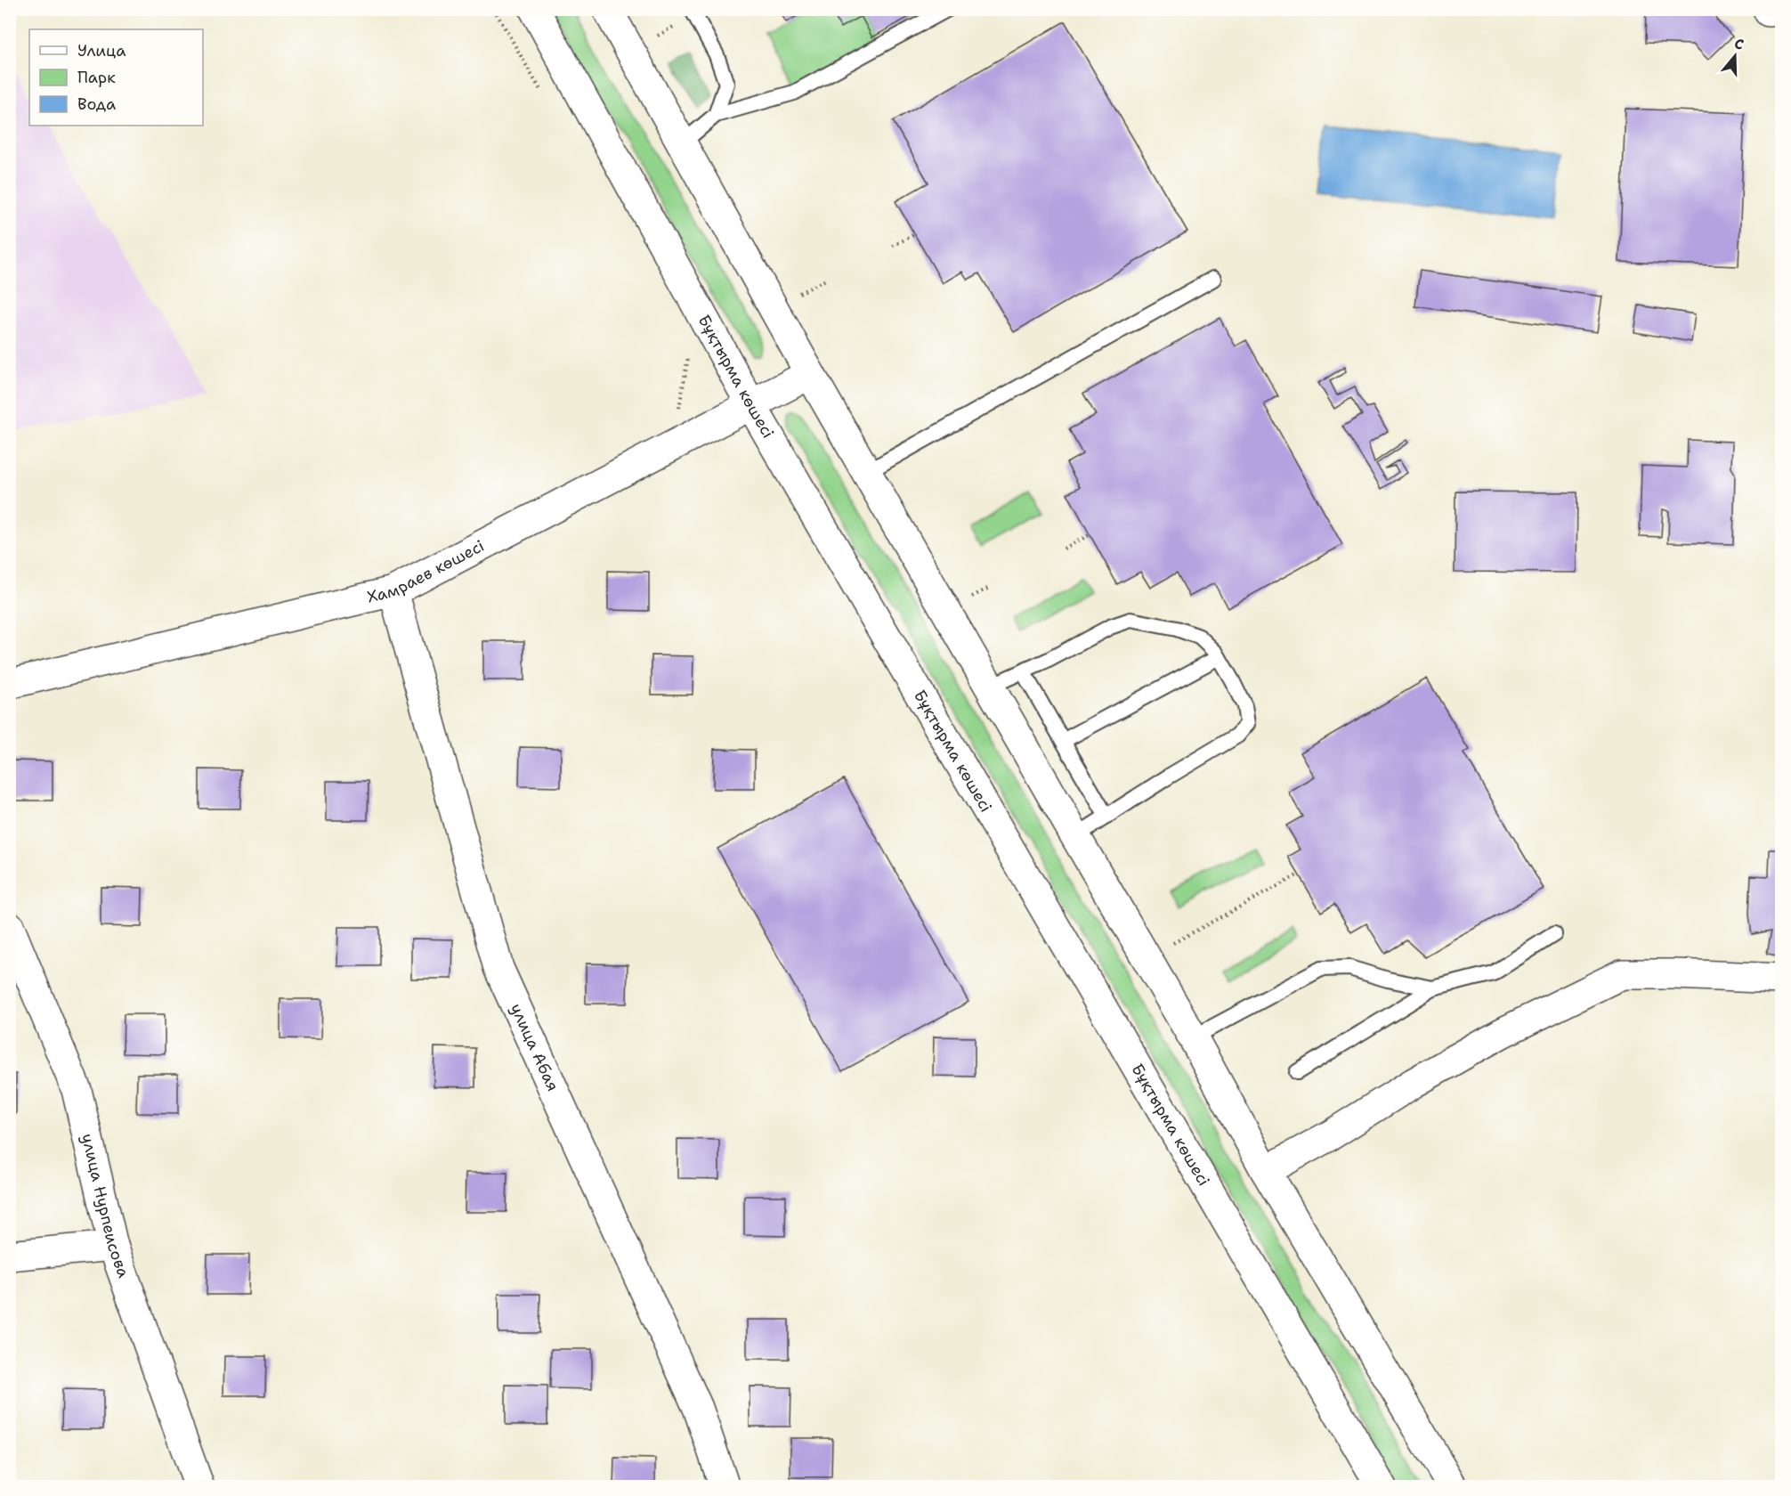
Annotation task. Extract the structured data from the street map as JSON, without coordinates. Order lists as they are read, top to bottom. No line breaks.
{"streets":{"main road":["Бұқтырма көшесі","Хамраев көшесі","улица Абая","улица Нурпеисова"]},"crossings":[["Бұқтырма көшесі","Хамраев көшесі"],["Хамраев көшесі","улица Абая"]],"legend":["Улица","Парк","Вода"],"north":"top"}
